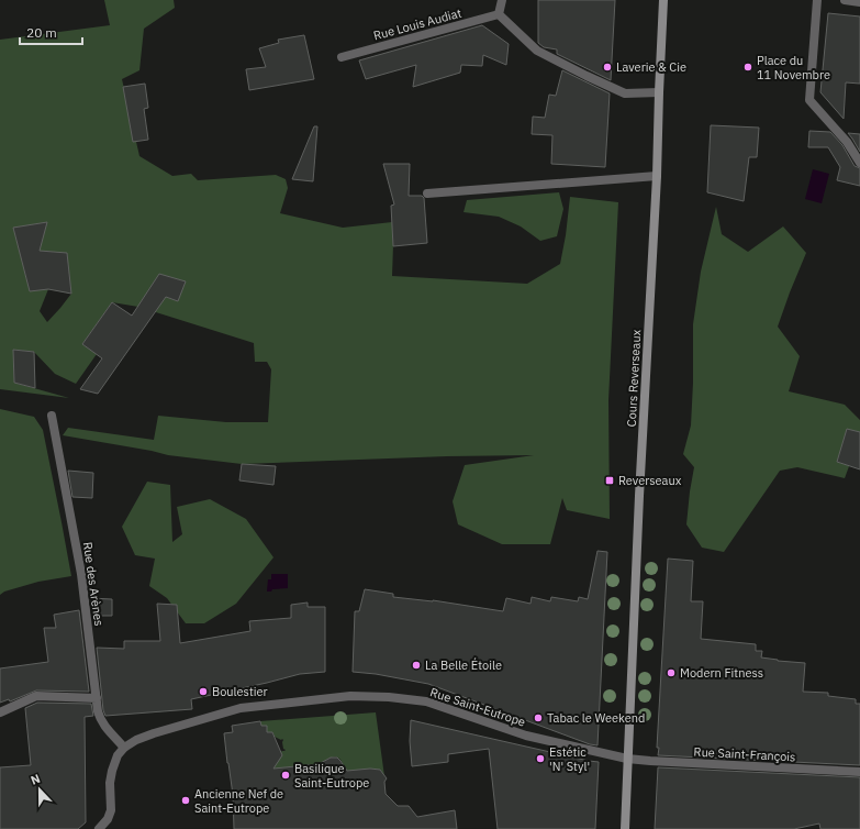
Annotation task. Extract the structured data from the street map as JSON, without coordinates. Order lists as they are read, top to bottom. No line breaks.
{"streets":{"main road":["Cours Reverseaux"],"street":["Rue Louis Audiat","Rue des Arènes","Rue Saint-Eutrope","Rue Saint-François"]},"crossings":[["Cours Reverseaux","Rue Saint-Eutrope"],["Cours Reverseaux","Rue Saint-François"],["Rue des Arènes","Rue Saint-Eutrope"],["Rue Saint-Eutrope","Rue Saint-François"]],"places":{"other":["Laverie & Cie","Place du 11 Novembre","La Belle Étoile","Modern Fitness","Boulestier","Tabac le Weekend","Estétic 'N' Styl'","Basilique Saint-Eutrope","Ancienne Nef de Saint-Eutrope"],"transit":["Reverseaux"]},"scale_bar":"20 m","north":"top"}
